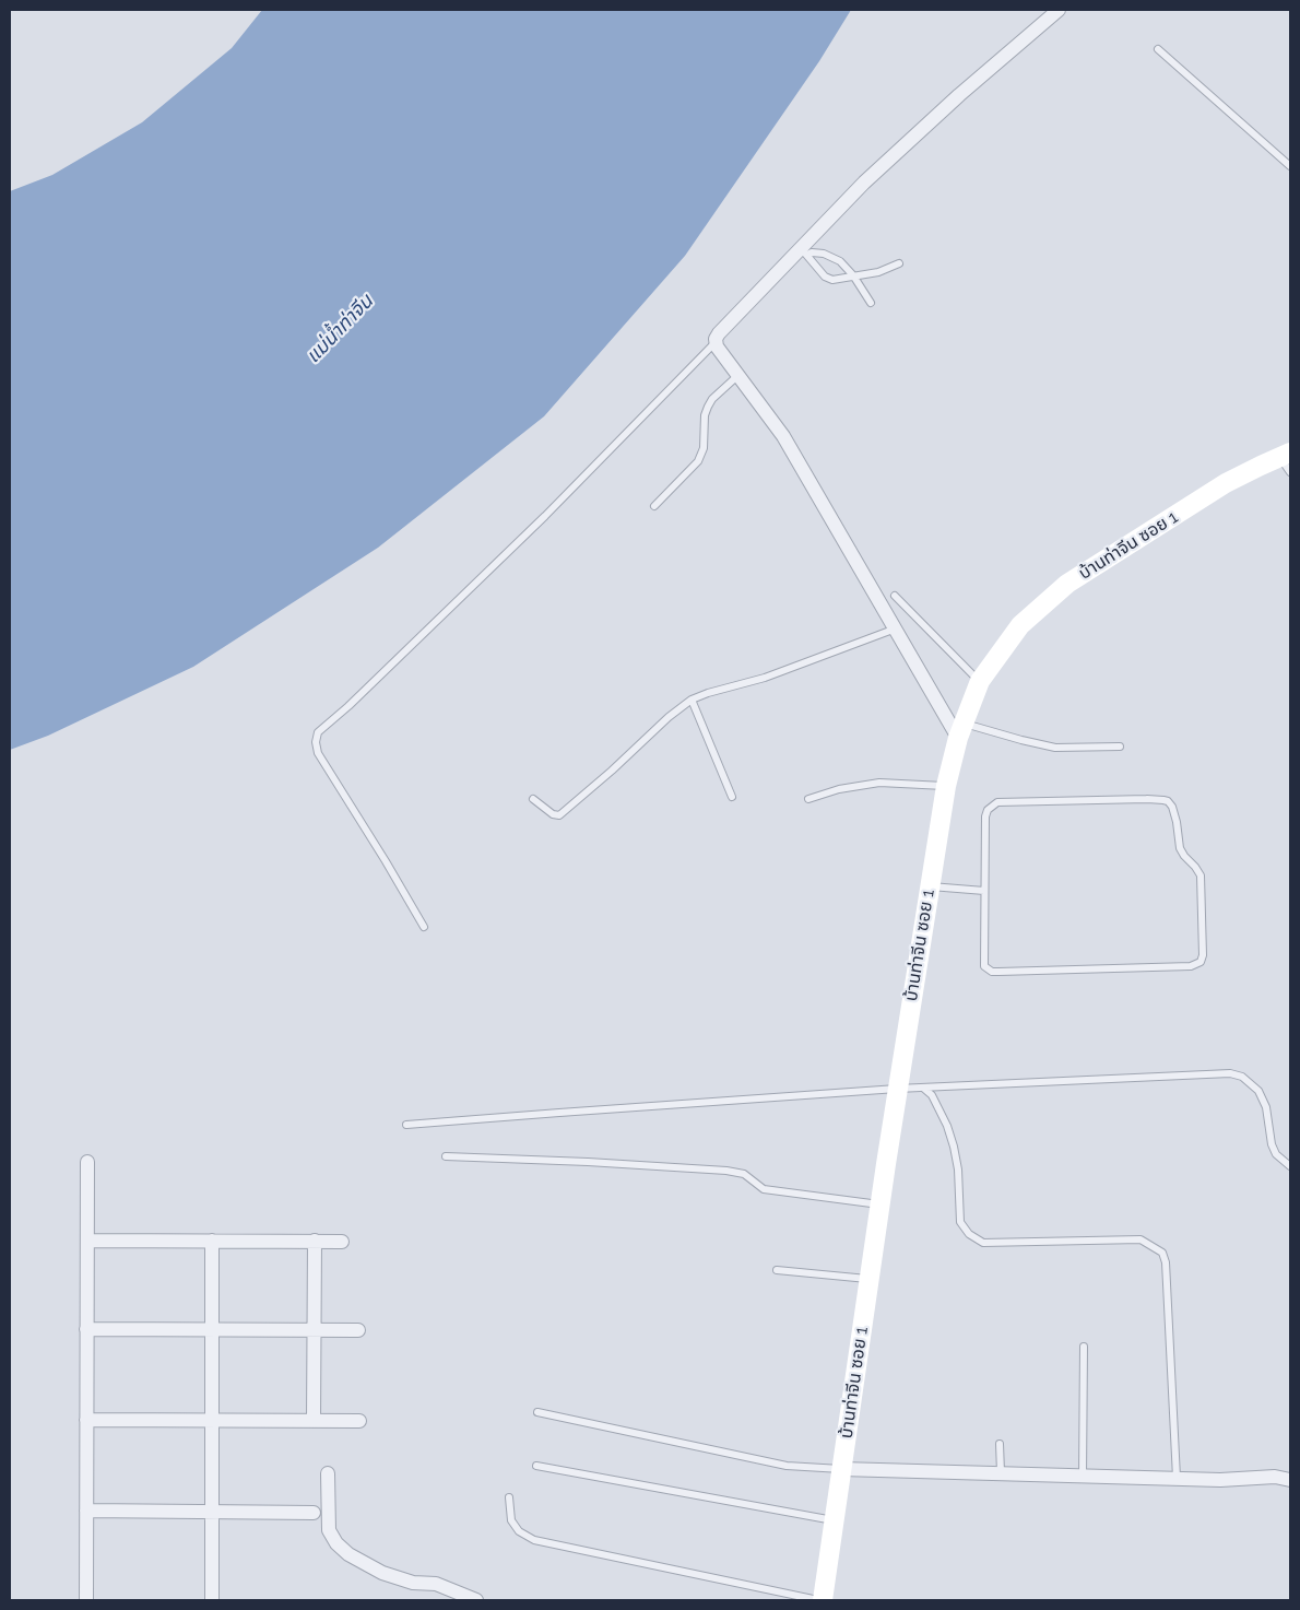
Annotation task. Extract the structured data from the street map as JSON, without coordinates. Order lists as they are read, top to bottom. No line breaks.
{"streets":{"street":["บ้านท่าจีน ซอย 1"]},"water":["แม่น้ำท่าจีน"]}
